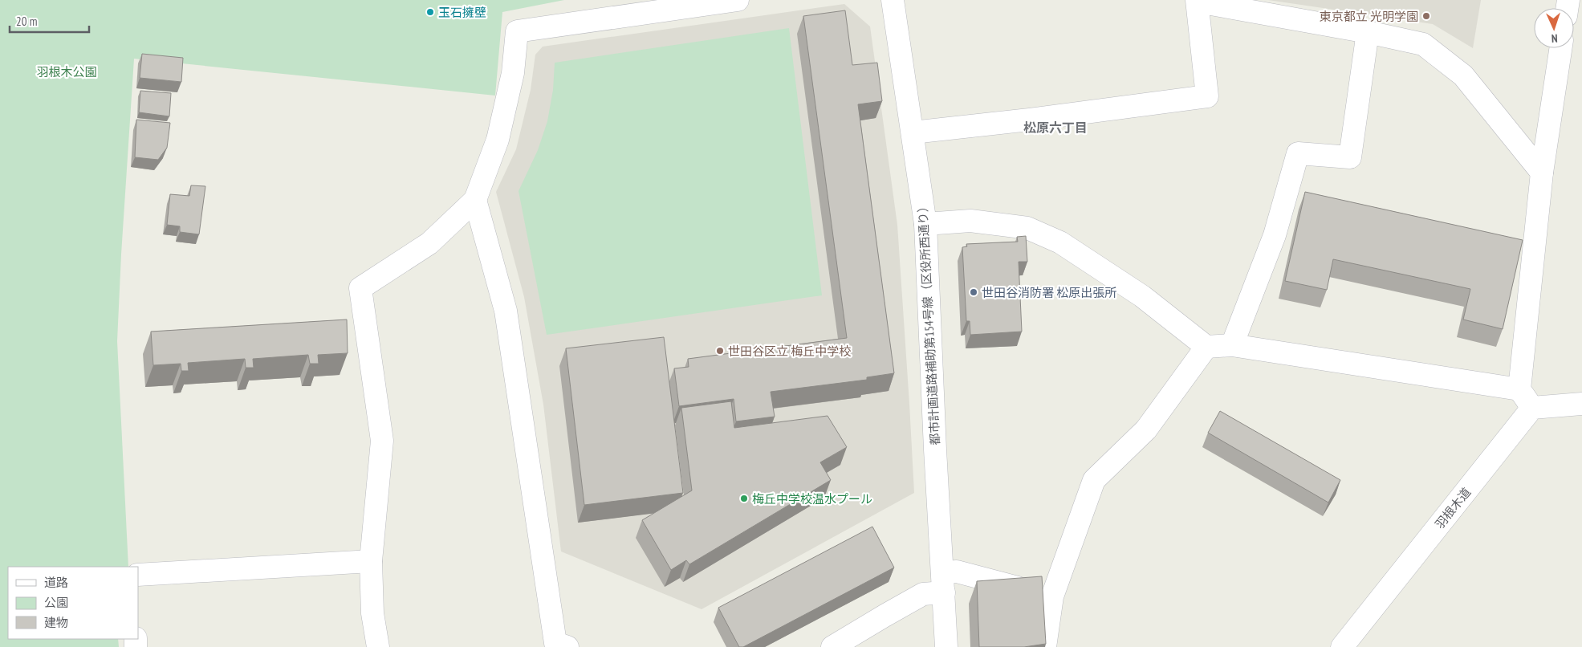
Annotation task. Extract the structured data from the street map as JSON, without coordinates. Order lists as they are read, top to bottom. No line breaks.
{"streets":{"street":["都市計画道路補助第154号線（区役所西通り）","羽根木道"]},"districts":["松原六丁目"],"parks":["羽根木公園"],"places":["玉石擁壁","東京都立 光明学園","世田谷消防署 松原出張所","世田谷区立 梅丘中学校","梅丘中学校温水プール"],"legend":["道路","公園","建物"],"scale_bar":"20 m","north":"bottom"}
